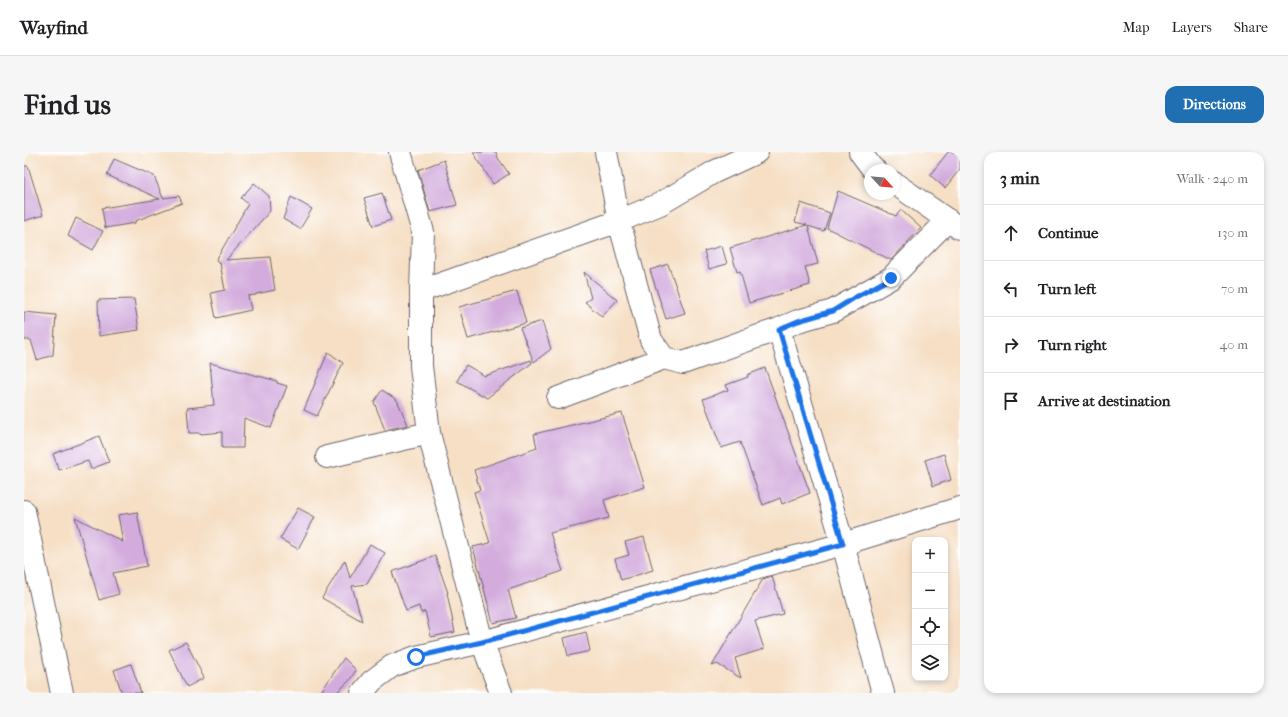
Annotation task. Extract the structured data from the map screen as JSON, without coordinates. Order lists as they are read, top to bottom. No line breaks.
{"north":"bottom right","page":{"header":"Wayfind","nav":["Map","Layers","Share"],"buttons":"Directions","title":"Find us","heading":["3 min","Walk · 240 m"],"list":[["Continue","130 m"],["Turn left","70 m"],["Turn right","40 m"],"Arrive at destination"],"map_buttons":["+","−"]}}
